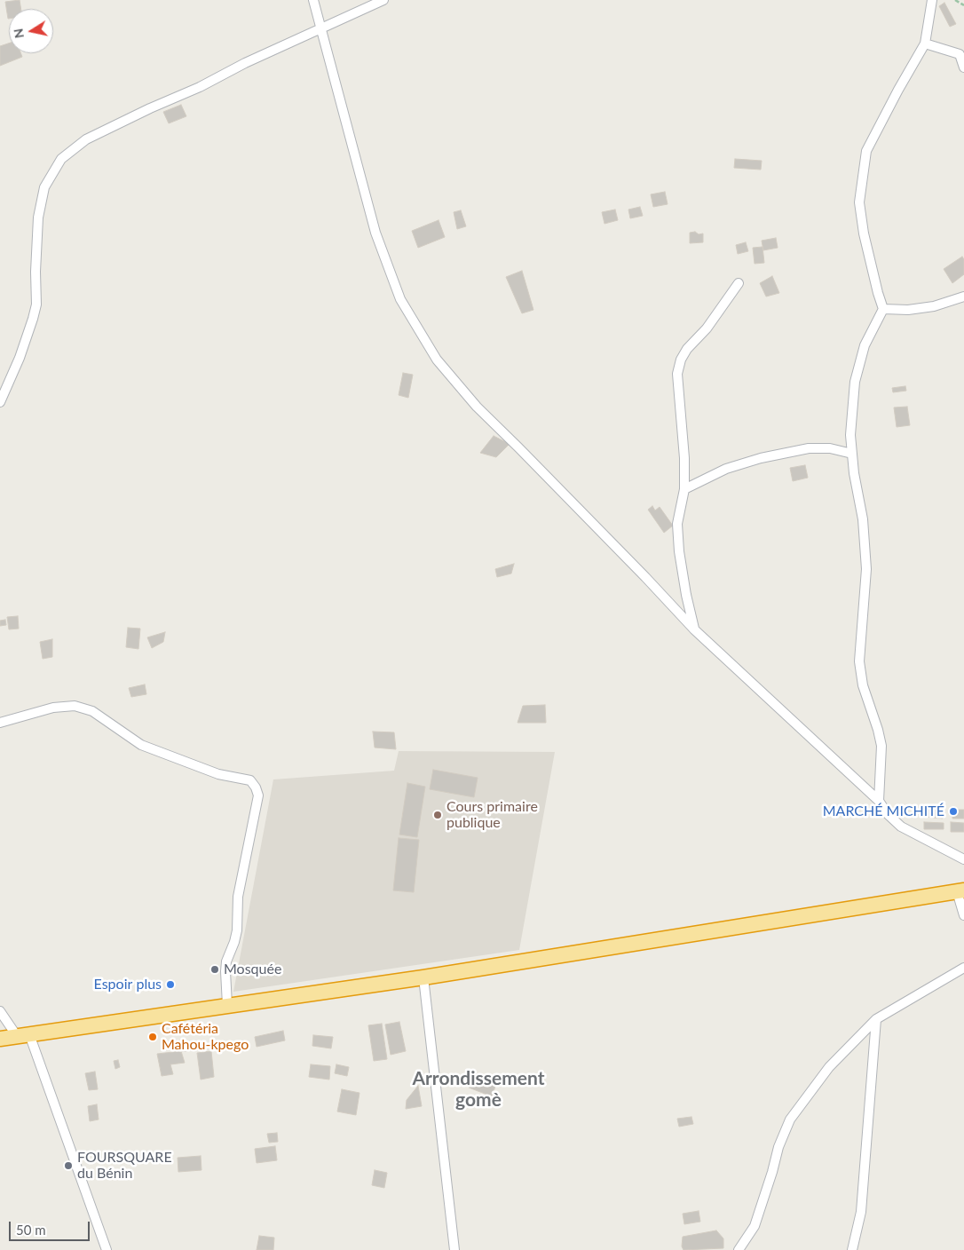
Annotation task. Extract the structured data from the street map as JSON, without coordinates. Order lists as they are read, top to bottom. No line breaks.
{"districts":["Arrondissement gomè"],"places":["MARCHÉ MICHITÉ","Cours primaire publique","Mosquée","Espoir plus","Cafétéria Mahou-kpego","FOURSQUARE du Bénin"],"scale_bar":"50 m","north":"left"}
